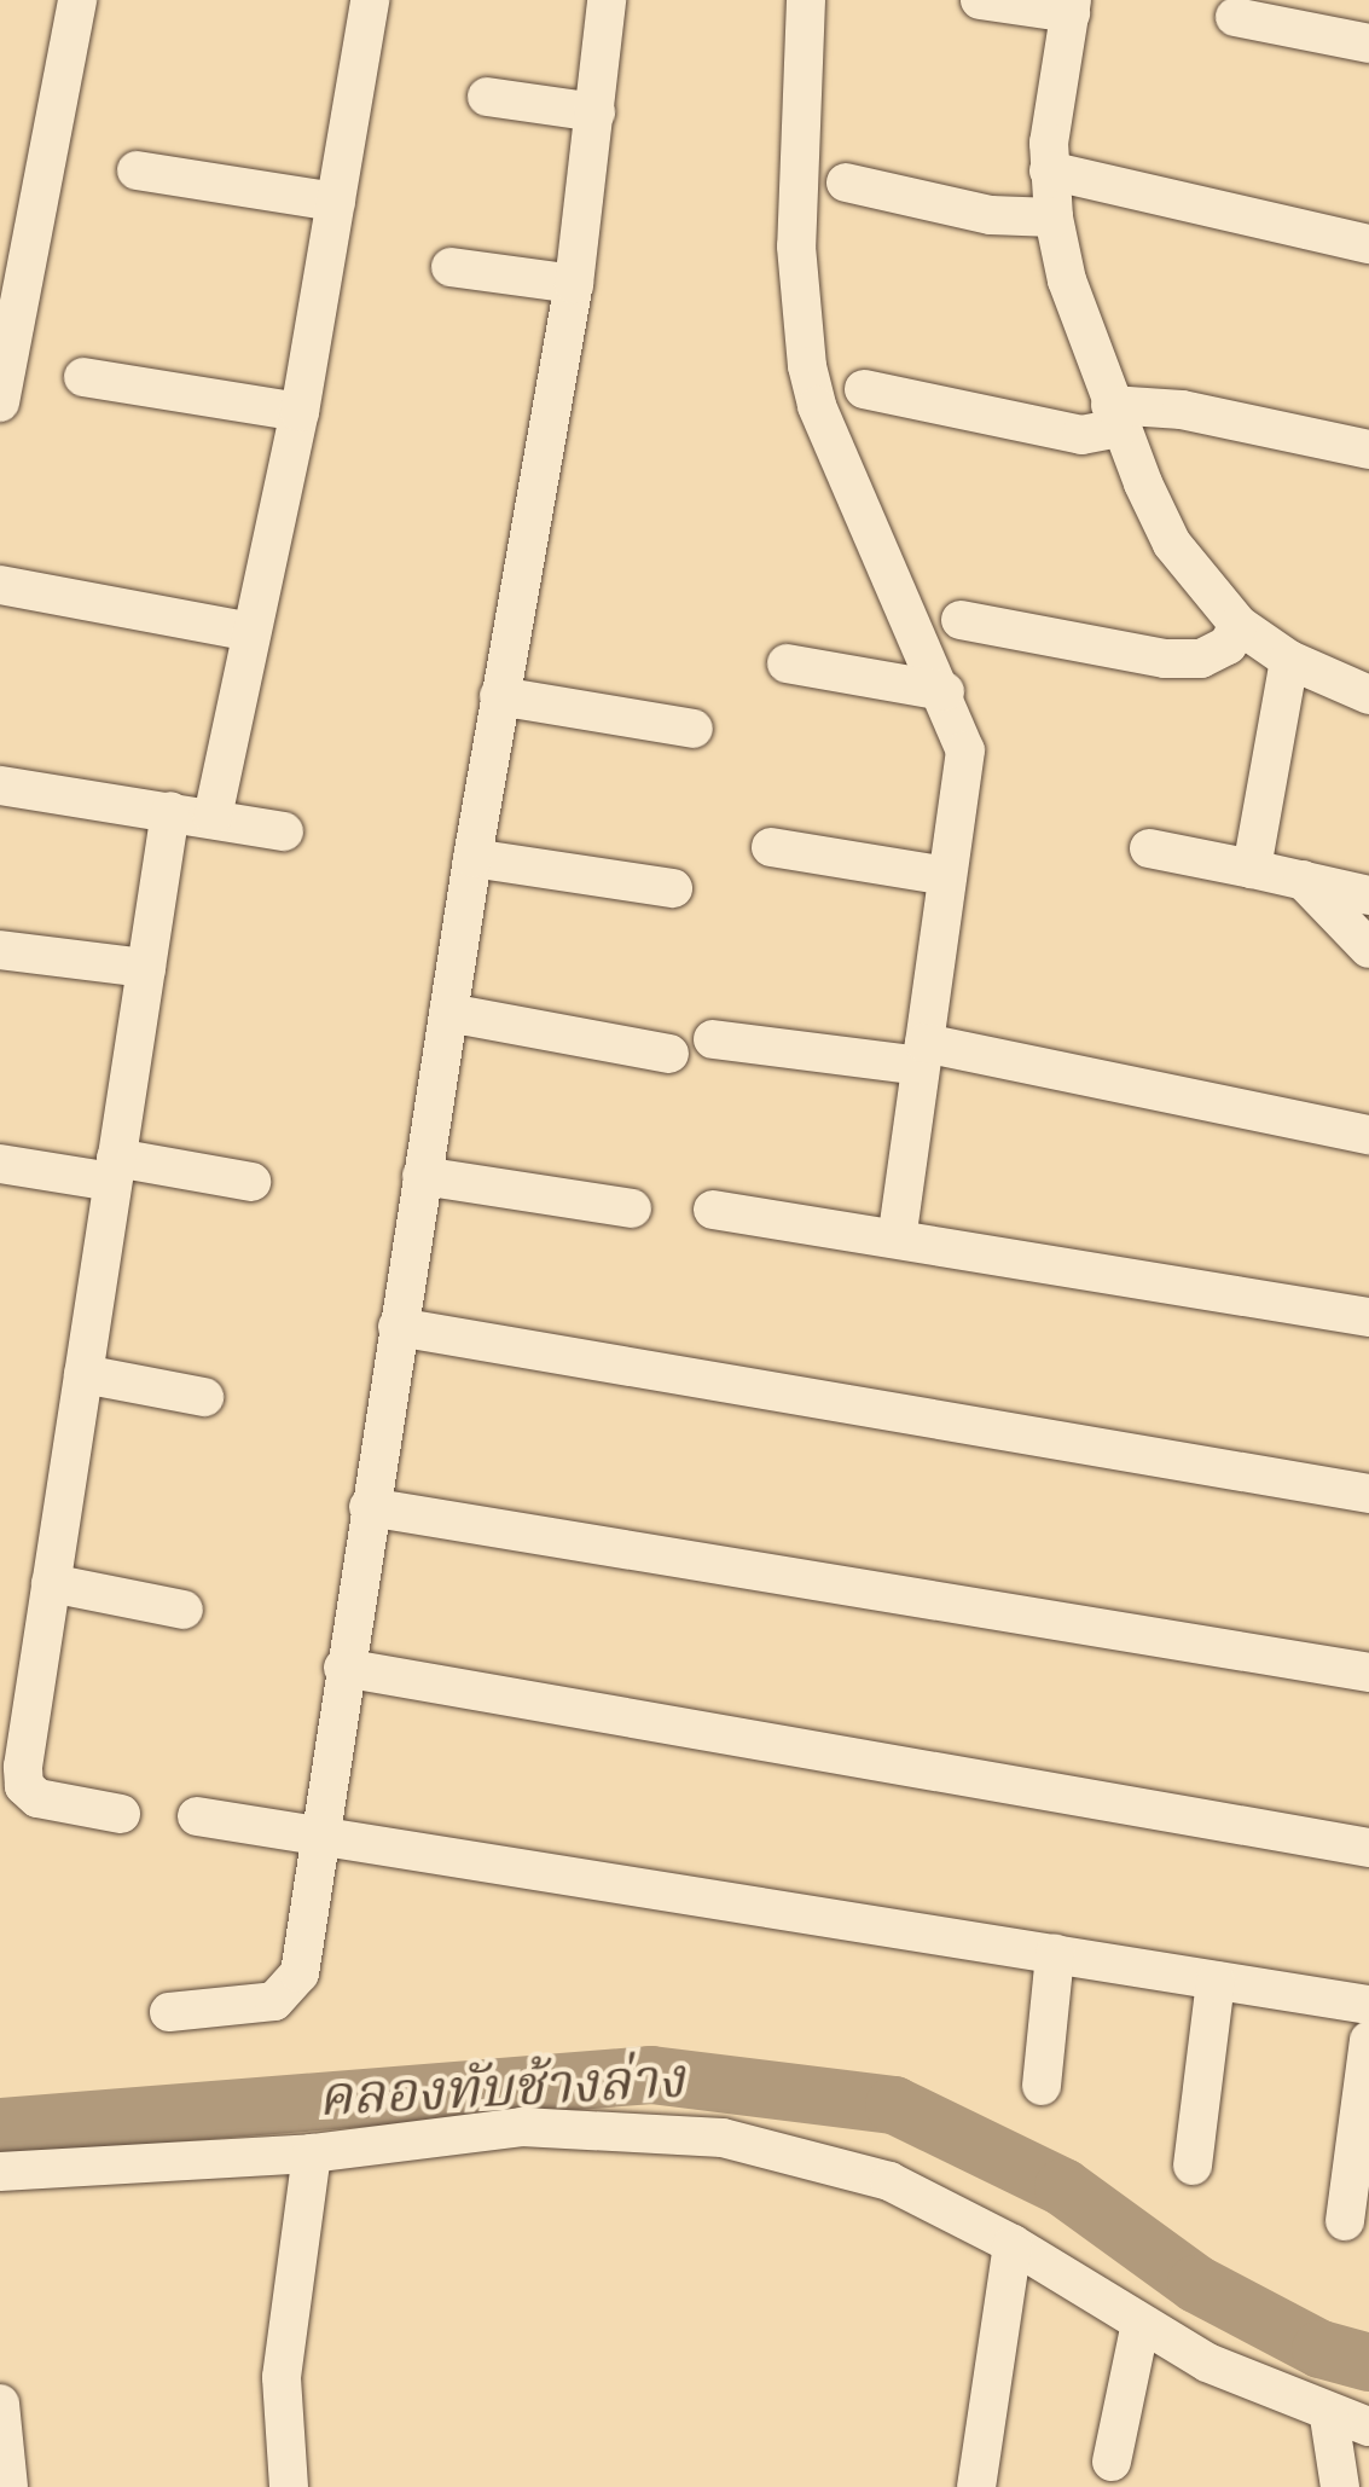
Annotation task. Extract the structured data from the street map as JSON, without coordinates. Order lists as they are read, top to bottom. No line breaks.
{"water":["คลองทับช้างล่าง"]}
